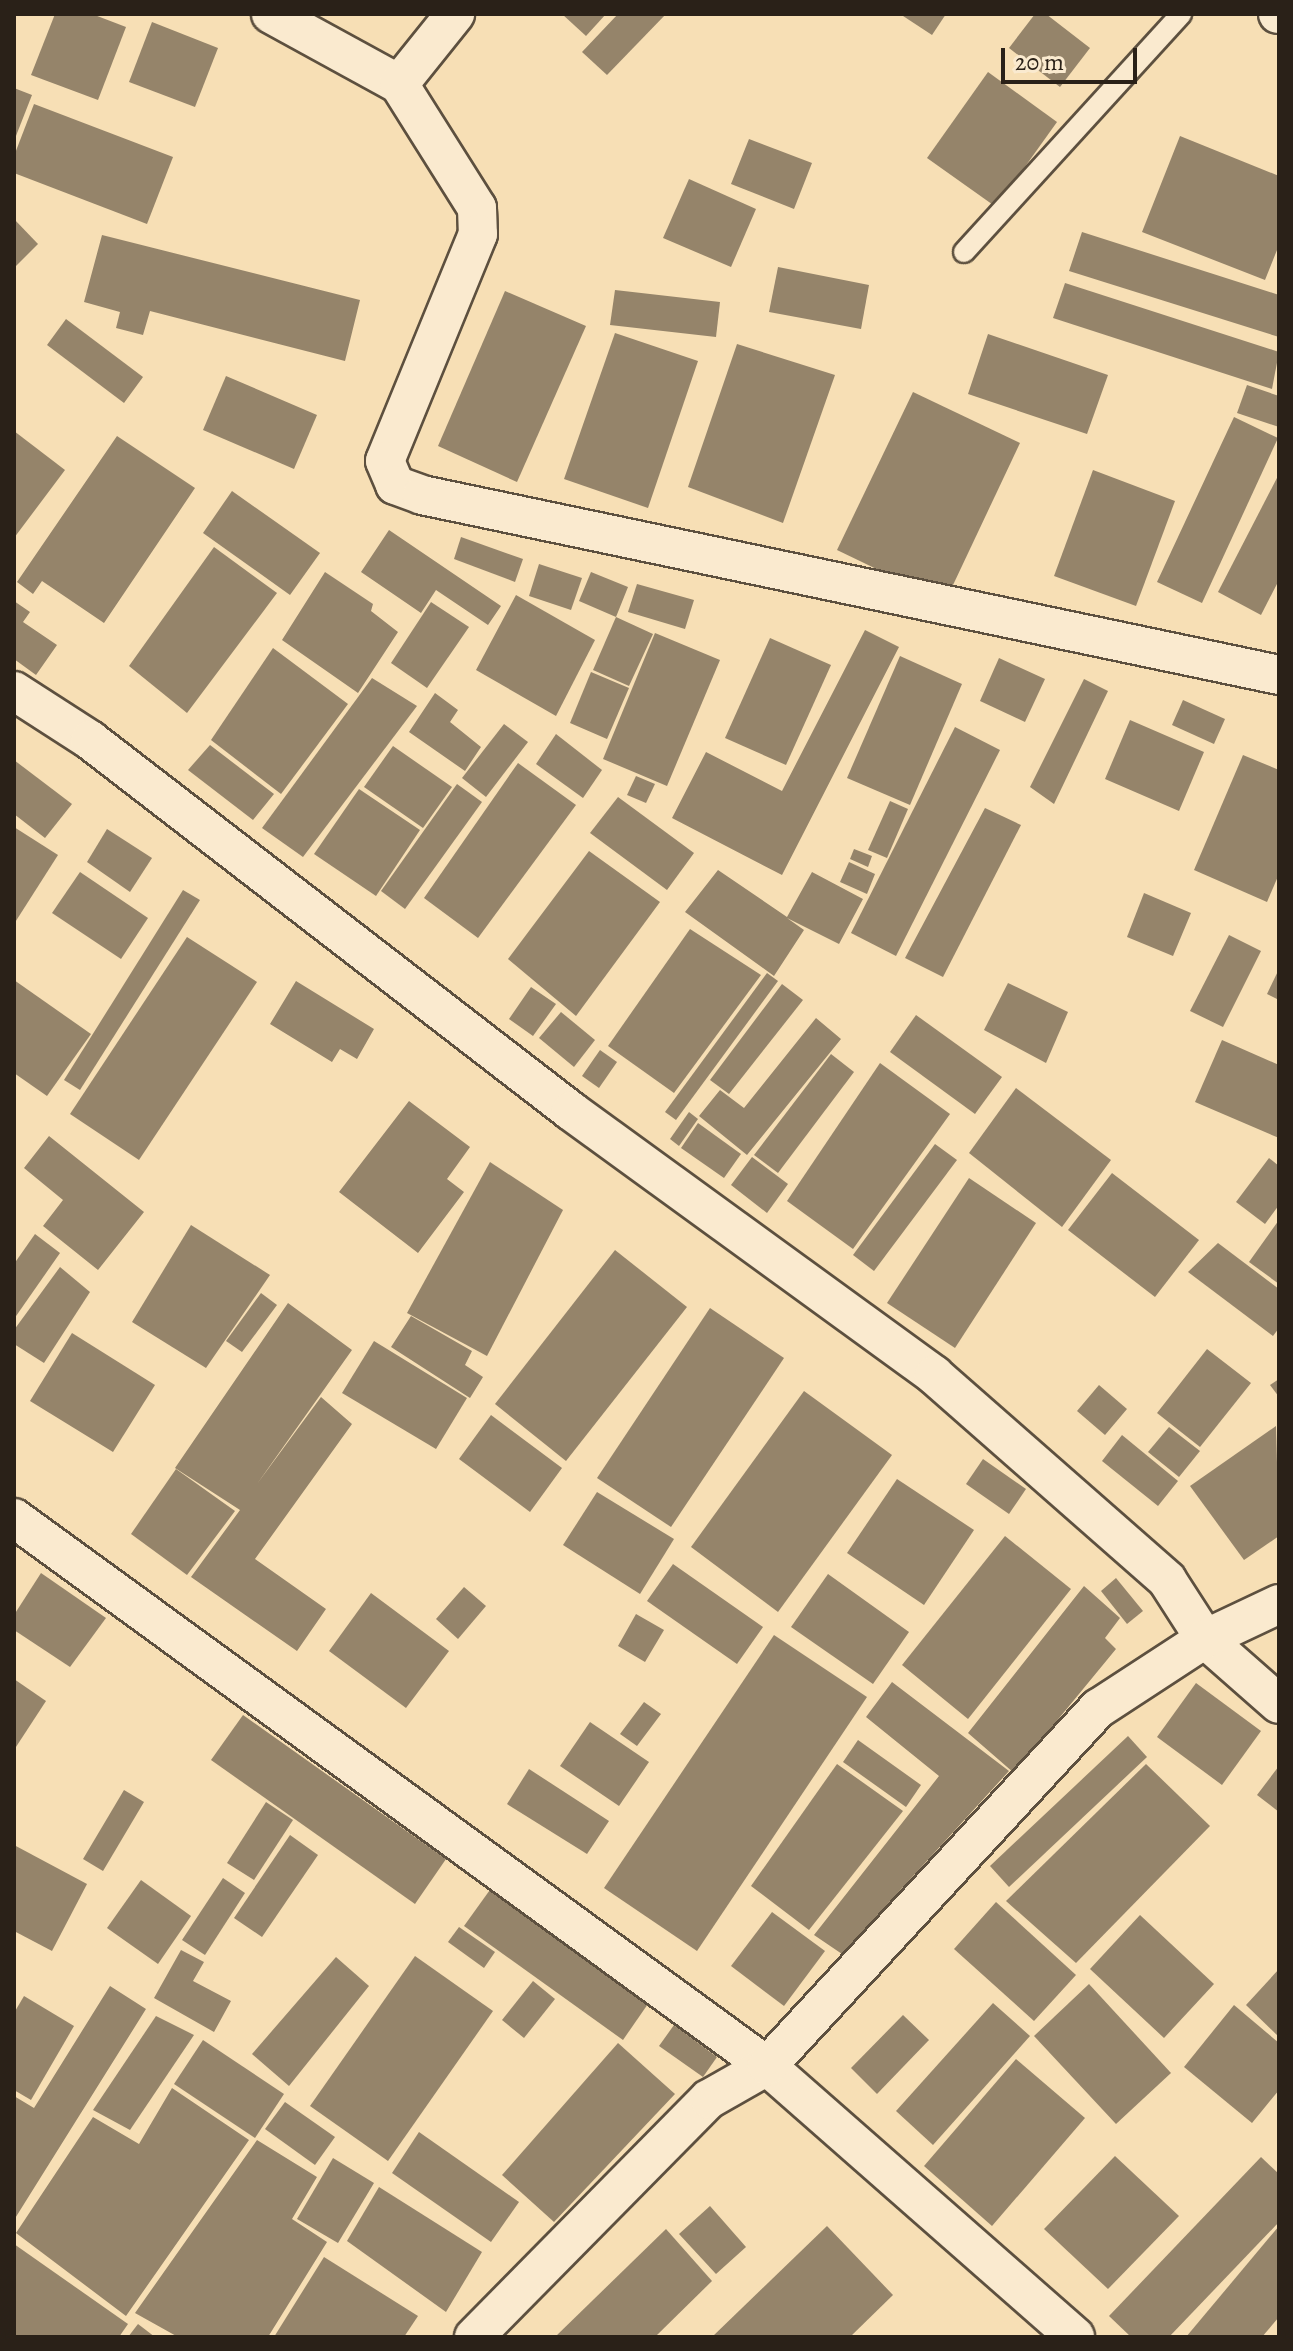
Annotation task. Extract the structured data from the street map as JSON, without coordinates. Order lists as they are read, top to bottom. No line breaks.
{"scale_bar":"20 m"}
